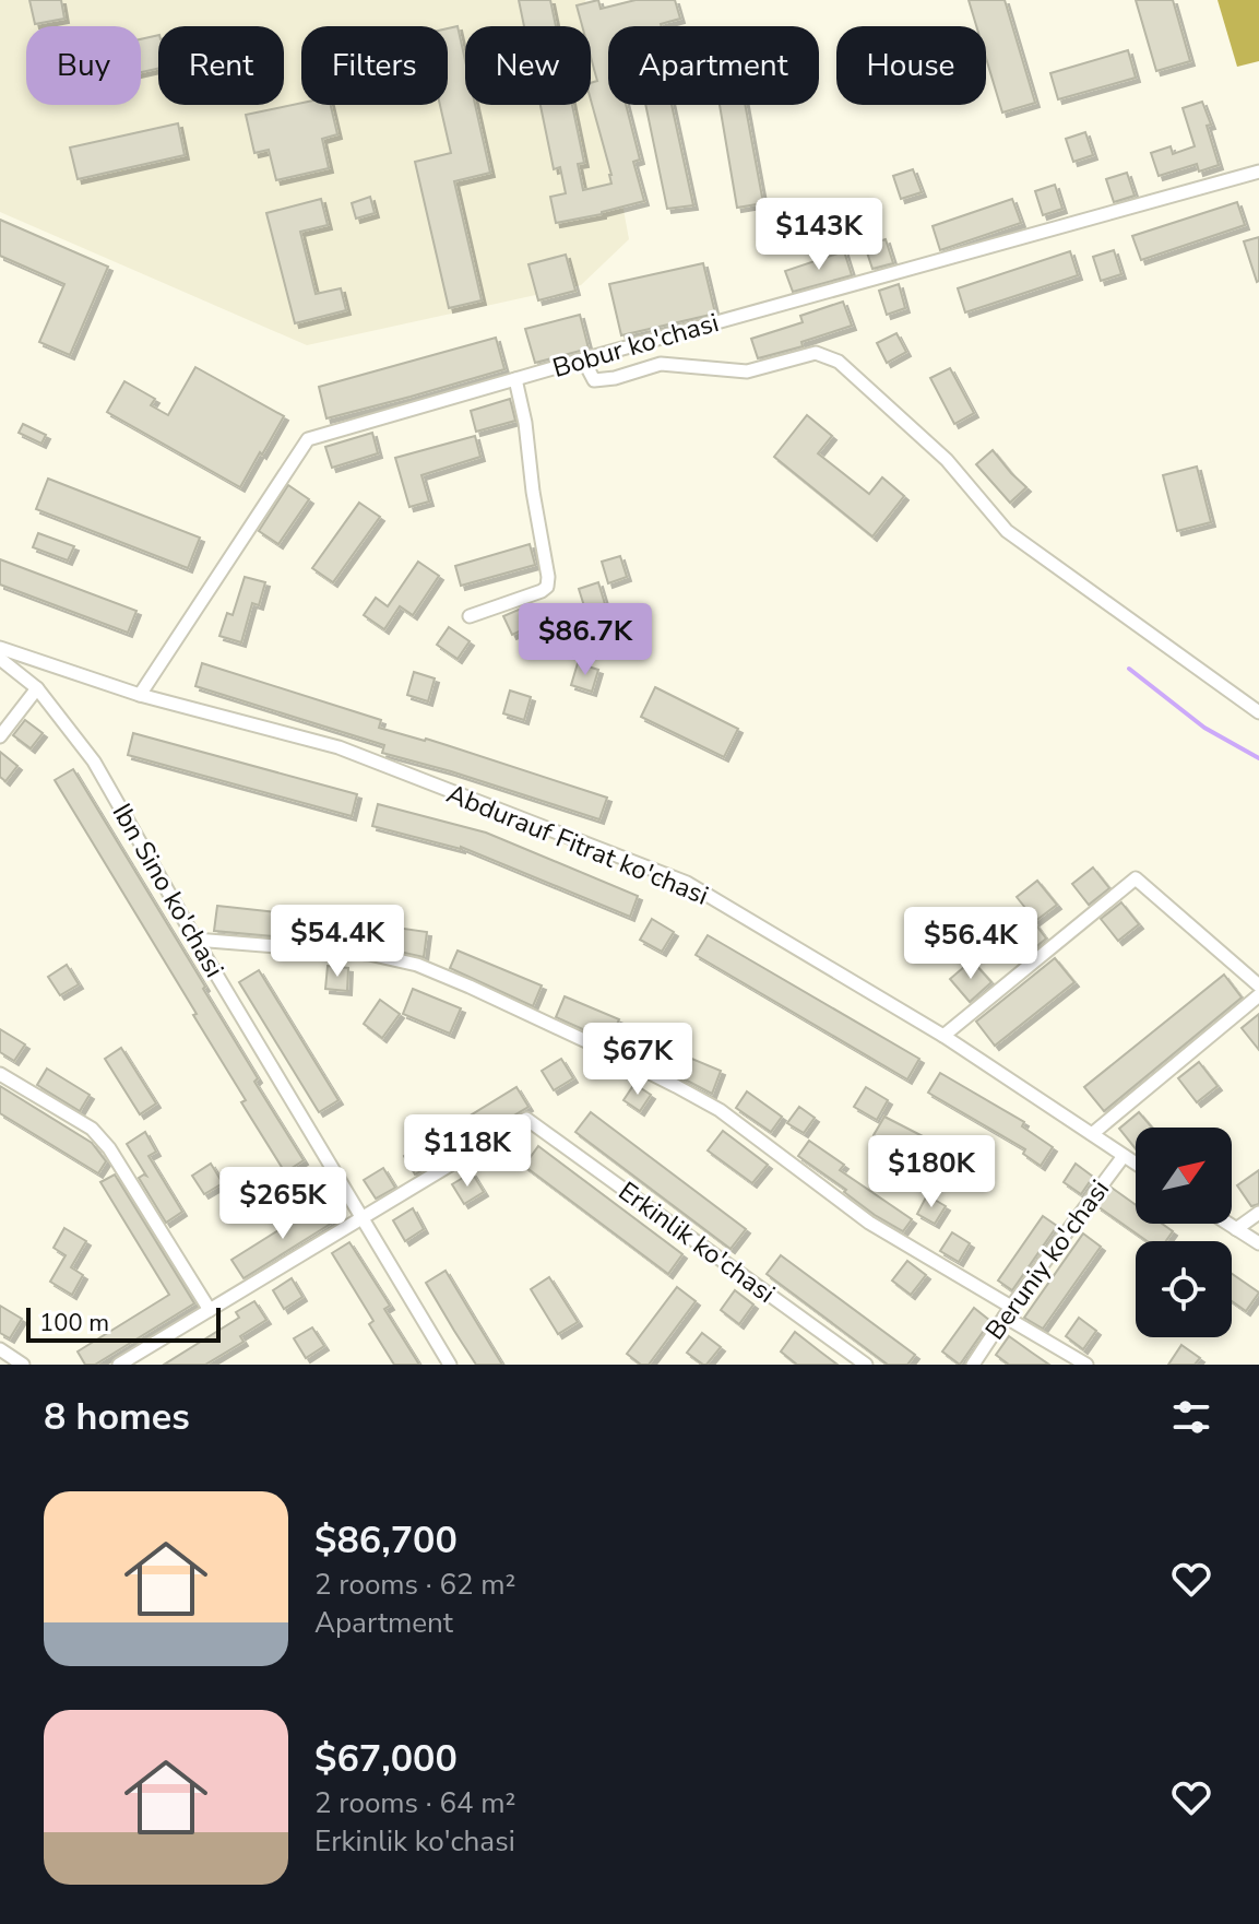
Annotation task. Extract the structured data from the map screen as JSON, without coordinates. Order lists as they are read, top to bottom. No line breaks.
{"streets":{"street":["Bobur ko'chasi","Abdurauf Fitrat ko'chasi","Ibn Sino ko'chasi","Erkinlik ko'chasi","Beruniy ko'chasi"]},"crossings":[["Bobur ko'chasi","Abdurauf Fitrat ko'chasi"],["Abdurauf Fitrat ko'chasi","Beruniy ko'chasi"],["Ibn Sino ko'chasi","Erkinlik ko'chasi"]],"scale_bar":"100 m","north":"top right","page":{"chip":["Buy","Rent","Filters","New","Apartment","House"],"price":["$143K","$86.7K","$54.4K","$56.4K","$67K","$118K","$180K","$265K"],"scale":"100 m","heading":"8 homes","list":[{"name":"$86,700","note":"2 rooms · 62 m² · Apartment"},{"name":"$67,000","note":"2 rooms · 64 m² · Erkinlik ko'chasi"}]}}
